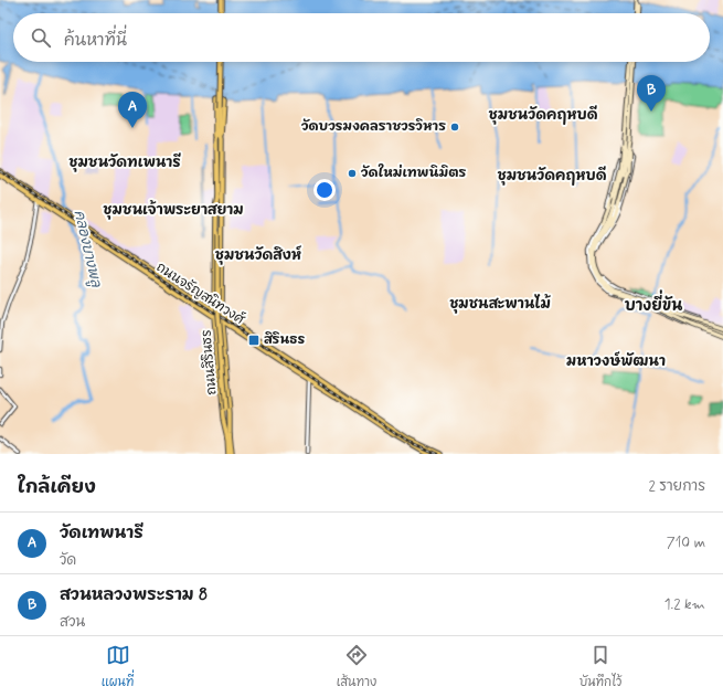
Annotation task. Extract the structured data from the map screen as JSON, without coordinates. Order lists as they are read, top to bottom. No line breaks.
{"streets":{"main road":["ถนนจรัญสนิทวงศ์","ถนนสิรินธร"]},"crossings":[["ถนนจรัญสนิทวงศ์","ถนนสิรินธร"]],"districts":["ชุมชนวัดคฤหบดี","ชุมชนวัดทเพนารี","ชุมชนวัดคฤหบดี","ชุมชนเจ้าพระยาสยาม","ชุมชนวัดสิงห์","ชุมชนสะพานไม้","บางยี่ขัน","มหาวงษ์พัฒนา"],"water":["คลองบางพลู"],"places":{"other":["วัดบวรมงคลราชวรวิหาร","วัดใหม่เทพนิมิตร"],"transit":["สิรินธร"]},"page":{"search":"ค้นหาที่นี่","pins":["B","A"],"heading":["ใกล้เคียง","2 รายการ"],"list":[{"mark":"A","name":"วัดเทพนารี","note":"วัด","value":"710 m"},{"mark":"B","name":"สวนหลวงพระราม 8","note":"สวน","value":"1.2 km"}],"nav":["แผนที่","เส้นทาง","บันทึกไว้"]}}
